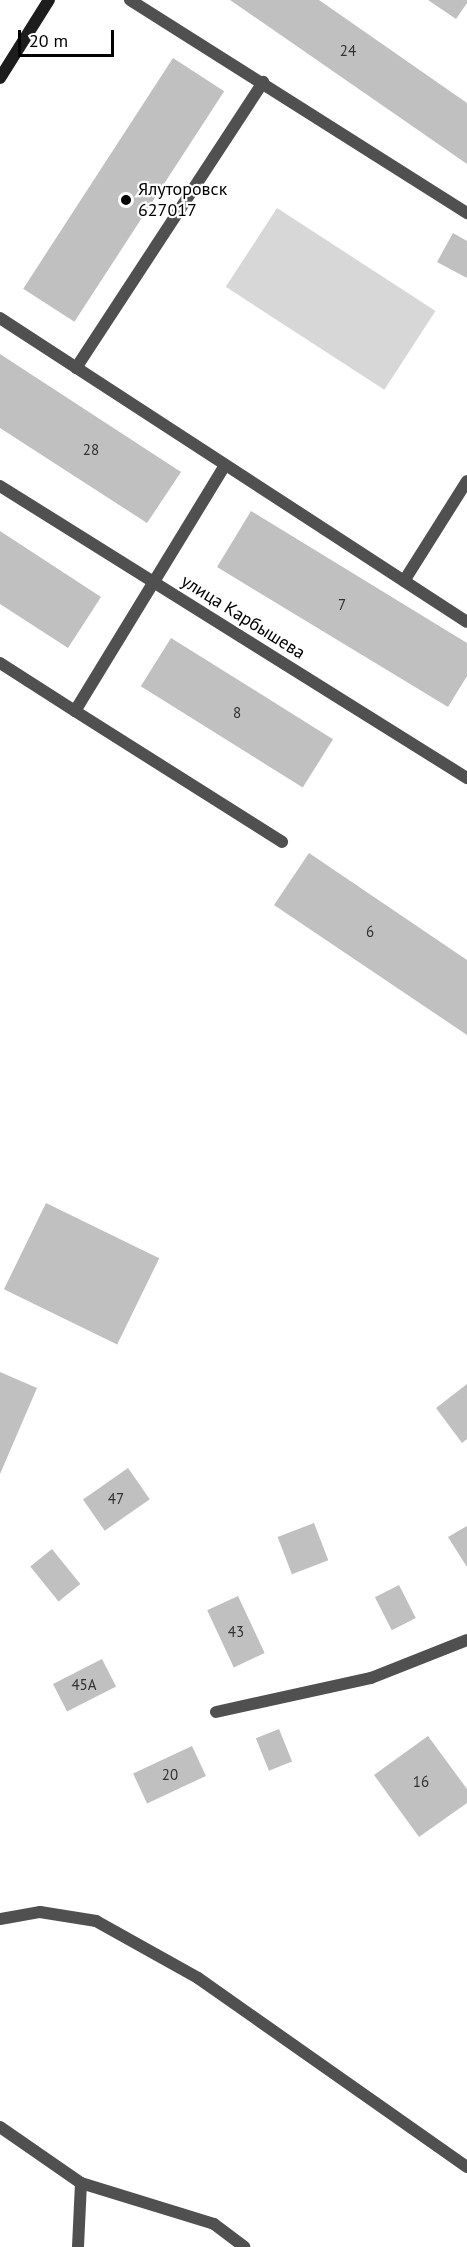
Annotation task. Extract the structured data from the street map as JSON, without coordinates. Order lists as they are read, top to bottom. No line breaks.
{"streets":{"street":["улица Карбышева"]},"places":["Ялуторовск 627017"],"house_numbers":["24","28","7","8","6","47","43","45А","20","16"],"scale_bar":"20 m"}
